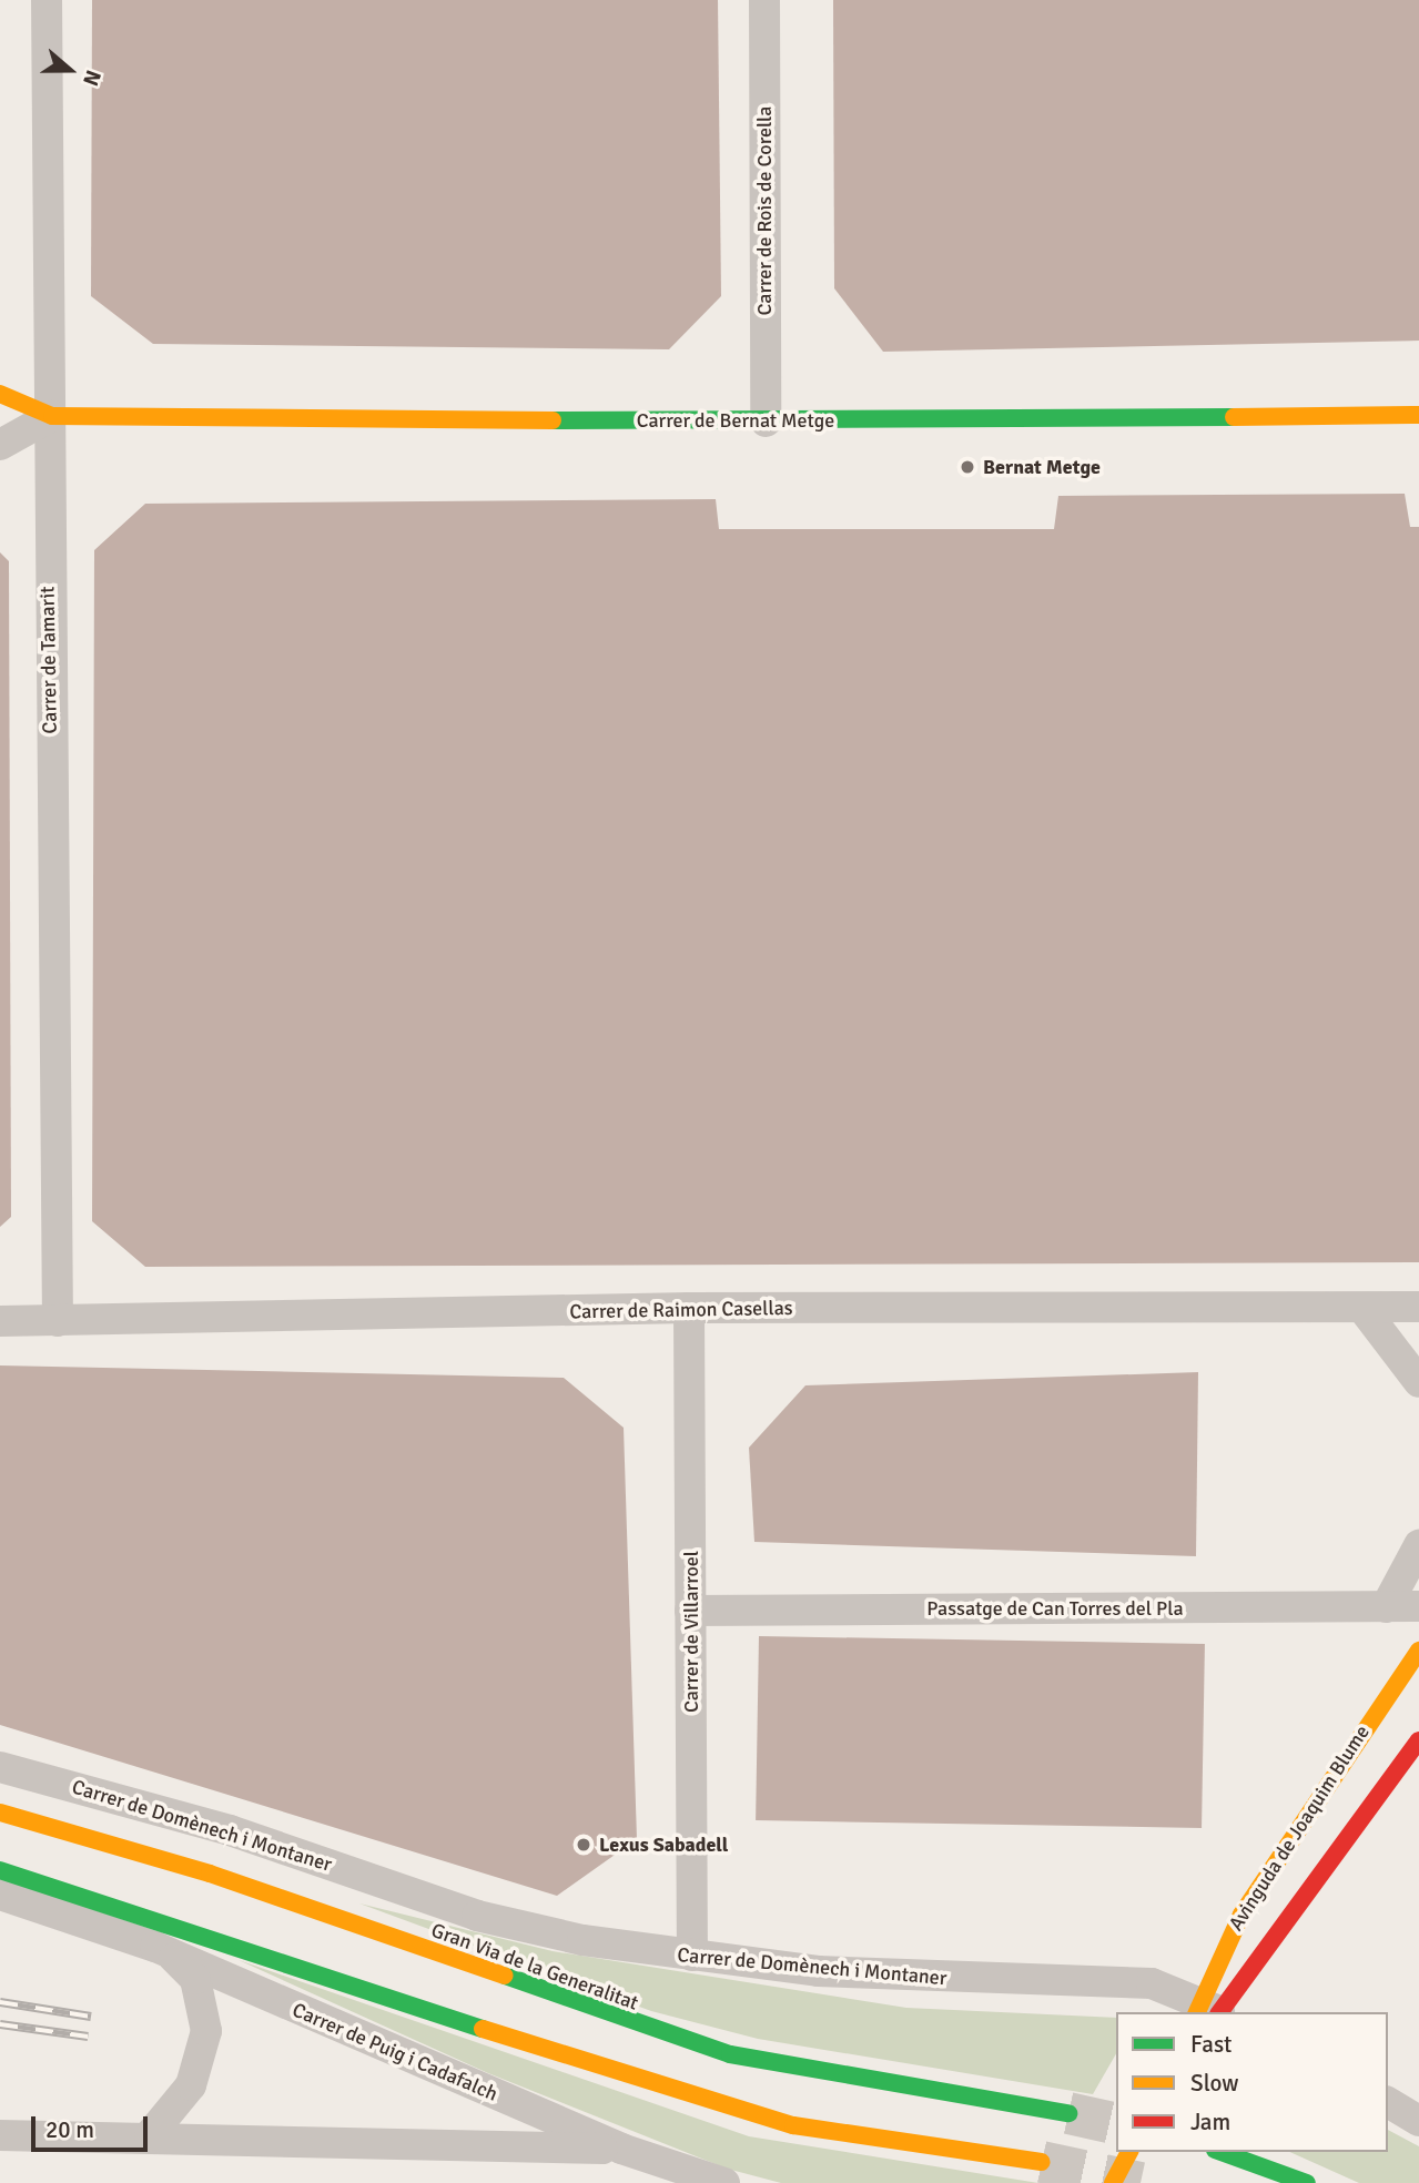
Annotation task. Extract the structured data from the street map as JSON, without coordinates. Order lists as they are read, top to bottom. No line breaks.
{"streets":{"street":["Carrer de Rois de Corella","Carrer de Bernat Metge","Carrer de Tamarit","Carrer de Raimon Casellas","Passatge de Can Torres del Pla","Carrer de Villarroel","Carrer de Domènech i Montaner","Avinguda de Joaquim Blume","Gran Via de la Generalitat","Carrer de Puig i Cadafalch"]},"crossings":[["Carrer de Rois de Corella","Carrer de Bernat Metge"],["Carrer de Bernat Metge","Carrer de Tamarit"],["Carrer de Tamarit","Carrer de Raimon Casellas"],["Carrer de Raimon Casellas","Carrer de Villarroel"],["Passatge de Can Torres del Pla","Carrer de Villarroel"],["Carrer de Villarroel","Carrer de Domènech i Montaner"],["Carrer de Domènech i Montaner","Avinguda de Joaquim Blume"]],"places":["Bernat Metge","Lexus Sabadell"],"legend":["Fast","Slow","Jam"],"scale_bar":"20 m","north":"right"}
